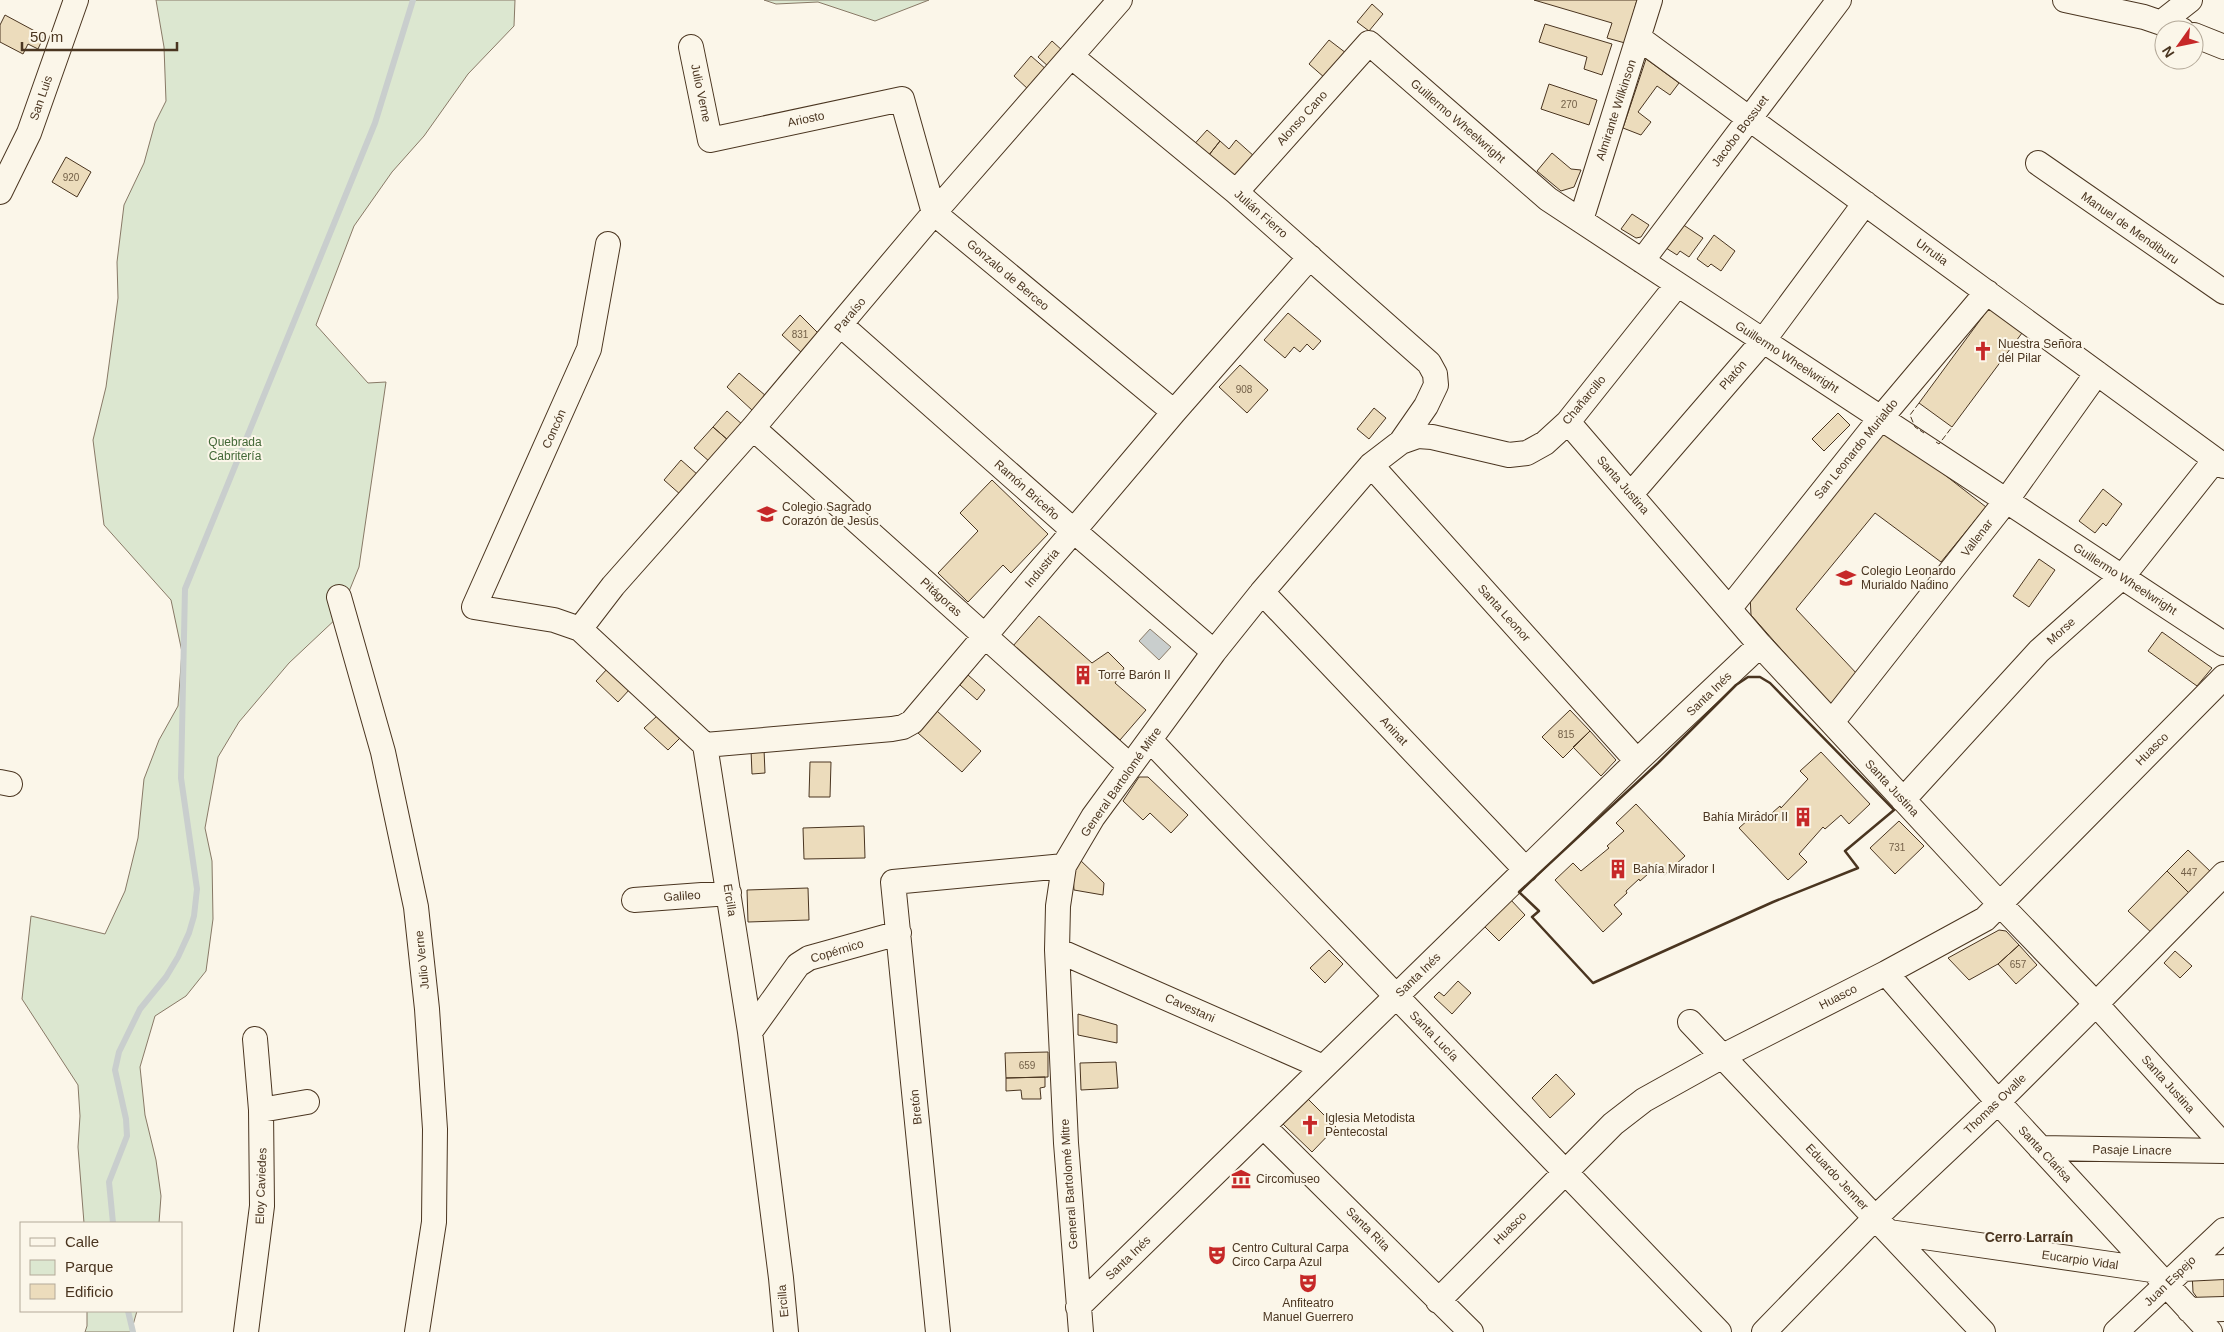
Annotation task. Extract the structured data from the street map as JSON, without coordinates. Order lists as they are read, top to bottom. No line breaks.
{"streets":{"street":["Julio Verne","San Luis","Almirante Wilkinson","Alonso Cano","Ariosto","Guillermo Wheelwright","Jacobo Bossuet","Julián Fierro","Manuel de Mendiburu","Urrutia","Gonzalo de Berceo","Paraíso","Platón","Chañarcillo","Concón","San Leonardo Murialdo","Santa Justina","Ramón Briceño","Vallenar","Industria","Pitágoras","Santa Leonor","Morse","Santa Inés","Aninat","Huasco","General Bartolomé Mitre","Galileo","Ercilla","Copérnico","Cavestani","Santa Lucía","Thomas Ovalle","Bretón","Pasaje Linacre","Santa Clarisa","Eduardo Jenner","Eloy Caviedes","Santa Rita","Eucarpio Vidal","Juan Espejo"]},"crossings":[["Julio Verne","Ariosto"],["Almirante Wilkinson","Guillermo Wheelwright"],["Almirante Wilkinson","Urrutia"],["Alonso Cano","Guillermo Wheelwright"],["Alonso Cano","Julián Fierro"],["Ariosto","Gonzalo de Berceo"],["Ariosto","Paraíso"],["Guillermo Wheelwright","Jacobo Bossuet"],["Guillermo Wheelwright","Platón"],["Guillermo Wheelwright","Chañarcillo"],["Guillermo Wheelwright","San Leonardo Murialdo"],["Guillermo Wheelwright","Vallenar"],["Guillermo Wheelwright","Morse"],["Jacobo Bossuet","Urrutia"],["Julián Fierro","Paraíso"],["Julián Fierro","Industria"],["Julián Fierro","General Bartolomé Mitre"],["Urrutia","Platón"],["Urrutia","San Leonardo Murialdo"],["Urrutia","Vallenar"],["Urrutia","Morse"],["Gonzalo de Berceo","Paraíso"],["Gonzalo de Berceo","Industria"],["Paraíso","Concón"],["Paraíso","Ramón Briceño"],["Paraíso","Pitágoras"],["Platón","Santa Justina"],["Chañarcillo","Santa Justina"],["Chañarcillo","General Bartolomé Mitre"],["San Leonardo Murialdo","Santa Justina"],["Santa Justina","Vallenar"],["Santa Justina","Morse"],["Santa Justina","Santa Inés"],["Santa Justina","Huasco"],["Santa Justina","Thomas Ovalle"],["Santa Justina","Pasaje Linacre"],["Ramón Briceño","Industria"],["Ramón Briceño","General Bartolomé Mitre"],["Industria","Pitágoras"],["Industria","Ercilla"],["Pitágoras","General Bartolomé Mitre"],["Santa Leonor","Santa Inés"],["Santa Leonor","General Bartolomé Mitre"],["Santa Inés","Aninat"],["Santa Inés","General Bartolomé Mitre"],["Santa Inés","Cavestani"],["Santa Inés","Santa Lucía"],["Santa Inés","Santa Rita"],["Aninat","General Bartolomé Mitre"],["Huasco","Santa Lucía"],["Huasco","Santa Clarisa"],["Huasco","Eduardo Jenner"],["Huasco","Santa Rita"],["General Bartolomé Mitre","Cavestani"],["General Bartolomé Mitre","Santa Lucía"],["General Bartolomé Mitre","Bretón"],["Galileo","Ercilla"],["Ercilla","Copérnico"],["Copérnico","Bretón"],["Thomas Ovalle","Santa Clarisa"],["Thomas Ovalle","Eduardo Jenner"],["Thomas Ovalle","Eucarpio Vidal"],["Pasaje Linacre","Santa Clarisa"],["Santa Clarisa","Eucarpio Vidal"],["Santa Clarisa","Juan Espejo"],["Eduardo Jenner","Eucarpio Vidal"],["Eucarpio Vidal","Juan Espejo"]],"districts":["Cerro Larraín"],"parks":["Quebrada Cabritería"],"places":{"church":["Nuestra Señora del Pilar","Iglesia Metodista Pentecostal"],"school or university":["Colegio Sagrado Corazón de Jesús","Colegio Leonardo Murialdo Nadino"],"building":["Torre Barón II","Bahía Mirador II","Bahía Mirador I"],"museum":["Circomuseo"],"theatre":["Centro Cultural Carpa Circo Carpa Azul","Anfiteatro Manuel Guerrero"]},"house_numbers":["270","920","831","908","815","731","447","657","659"],"legend":["Calle","Parque","Edificio"],"scale_bar":"50 m","north":"bottom left"}
